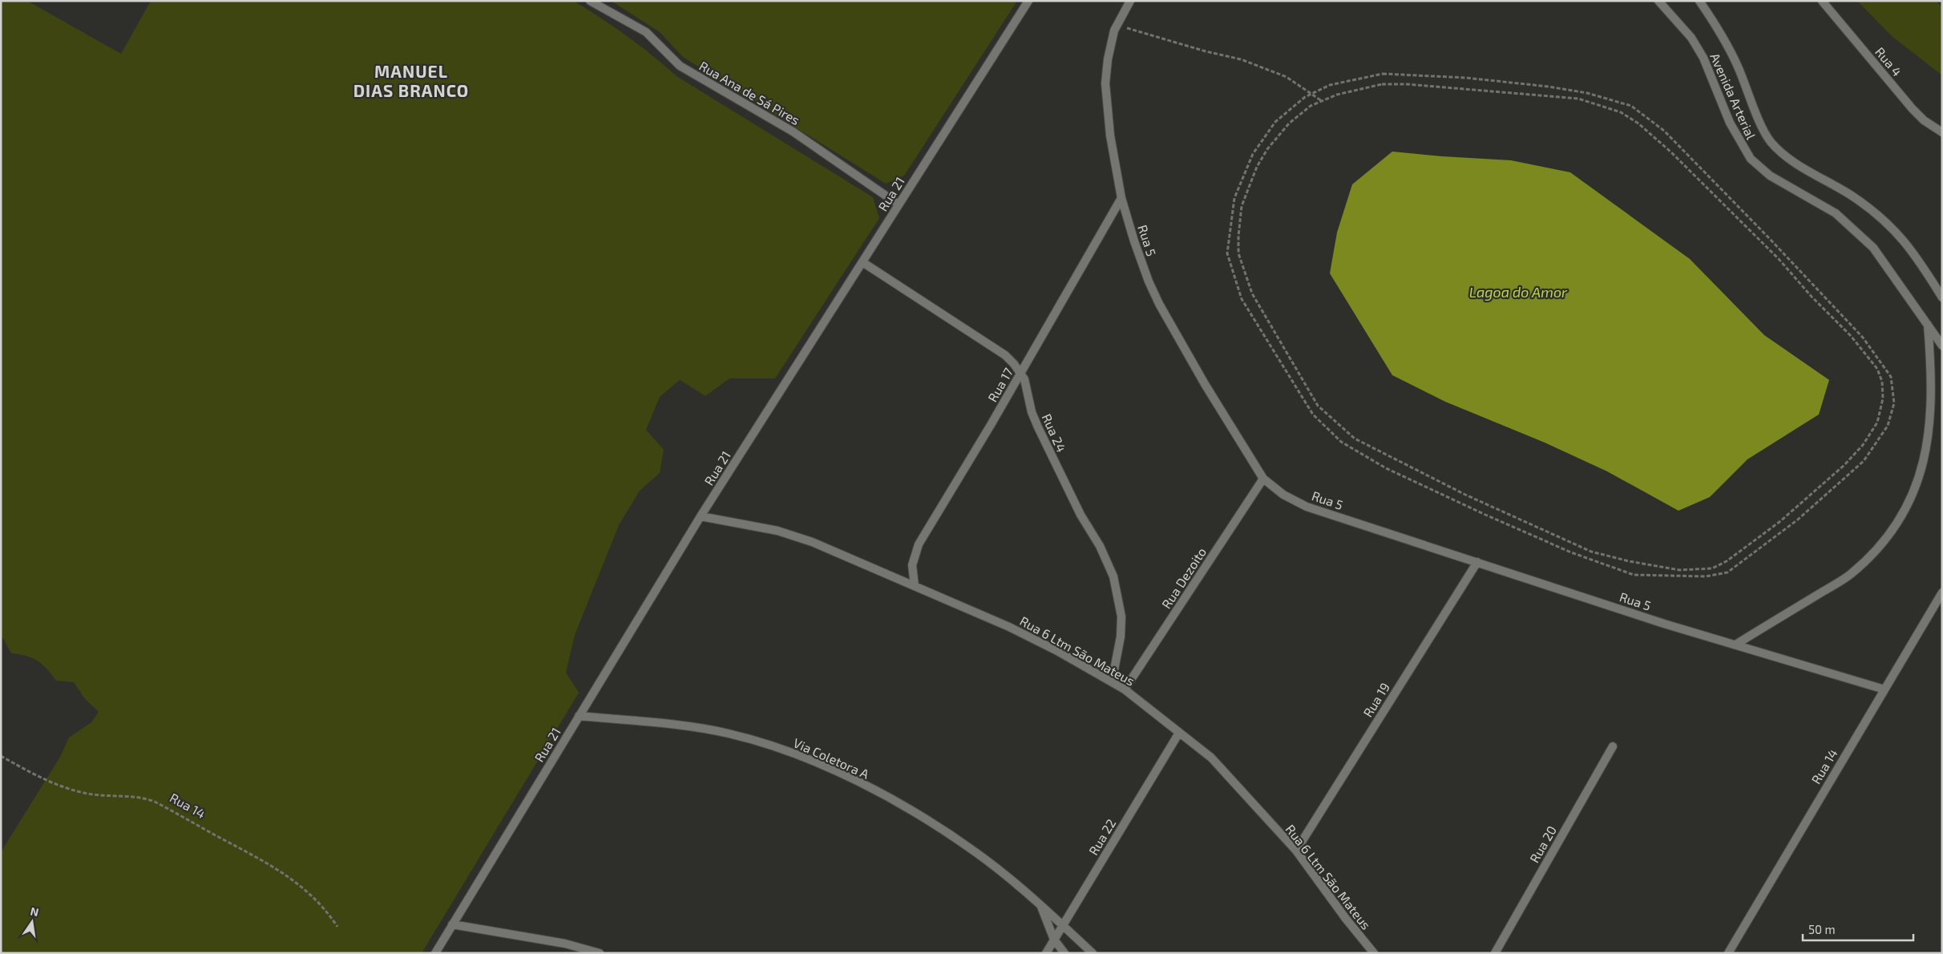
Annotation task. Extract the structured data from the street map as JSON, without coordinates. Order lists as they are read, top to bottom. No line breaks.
{"streets":{"street":["Rua 4","Rua Ana de Sá Pires","Avenida Arterial","Rua 21","Rua 5","Rua 17","Rua 24","Rua Dezoito","Rua 6 Ltm São Mateus","Rua 19","Via Coletora A","Rua 14","Rua 22","Rua 20"]},"crossings":[["Rua Ana de Sá Pires","Rua 21"],["Rua 21","Rua 24"],["Rua 21","Rua 6 Ltm São Mateus"],["Rua 21","Via Coletora A"],["Rua 5","Rua 17"],["Rua 5","Rua Dezoito"],["Rua 5","Rua 19"],["Rua 5","Rua 14"],["Rua 17","Rua 24"],["Rua 17","Rua 6 Ltm São Mateus"],["Rua 24","Rua 6 Ltm São Mateus"],["Rua Dezoito","Rua 6 Ltm São Mateus"],["Rua 6 Ltm São Mateus","Rua 19"],["Rua 6 Ltm São Mateus","Rua 22"],["Via Coletora A","Rua 22"]],"districts":["MANUEL DIAS BRANCO"],"water":["Lagoa do Amor"],"scale_bar":"50 m","north":"top"}
